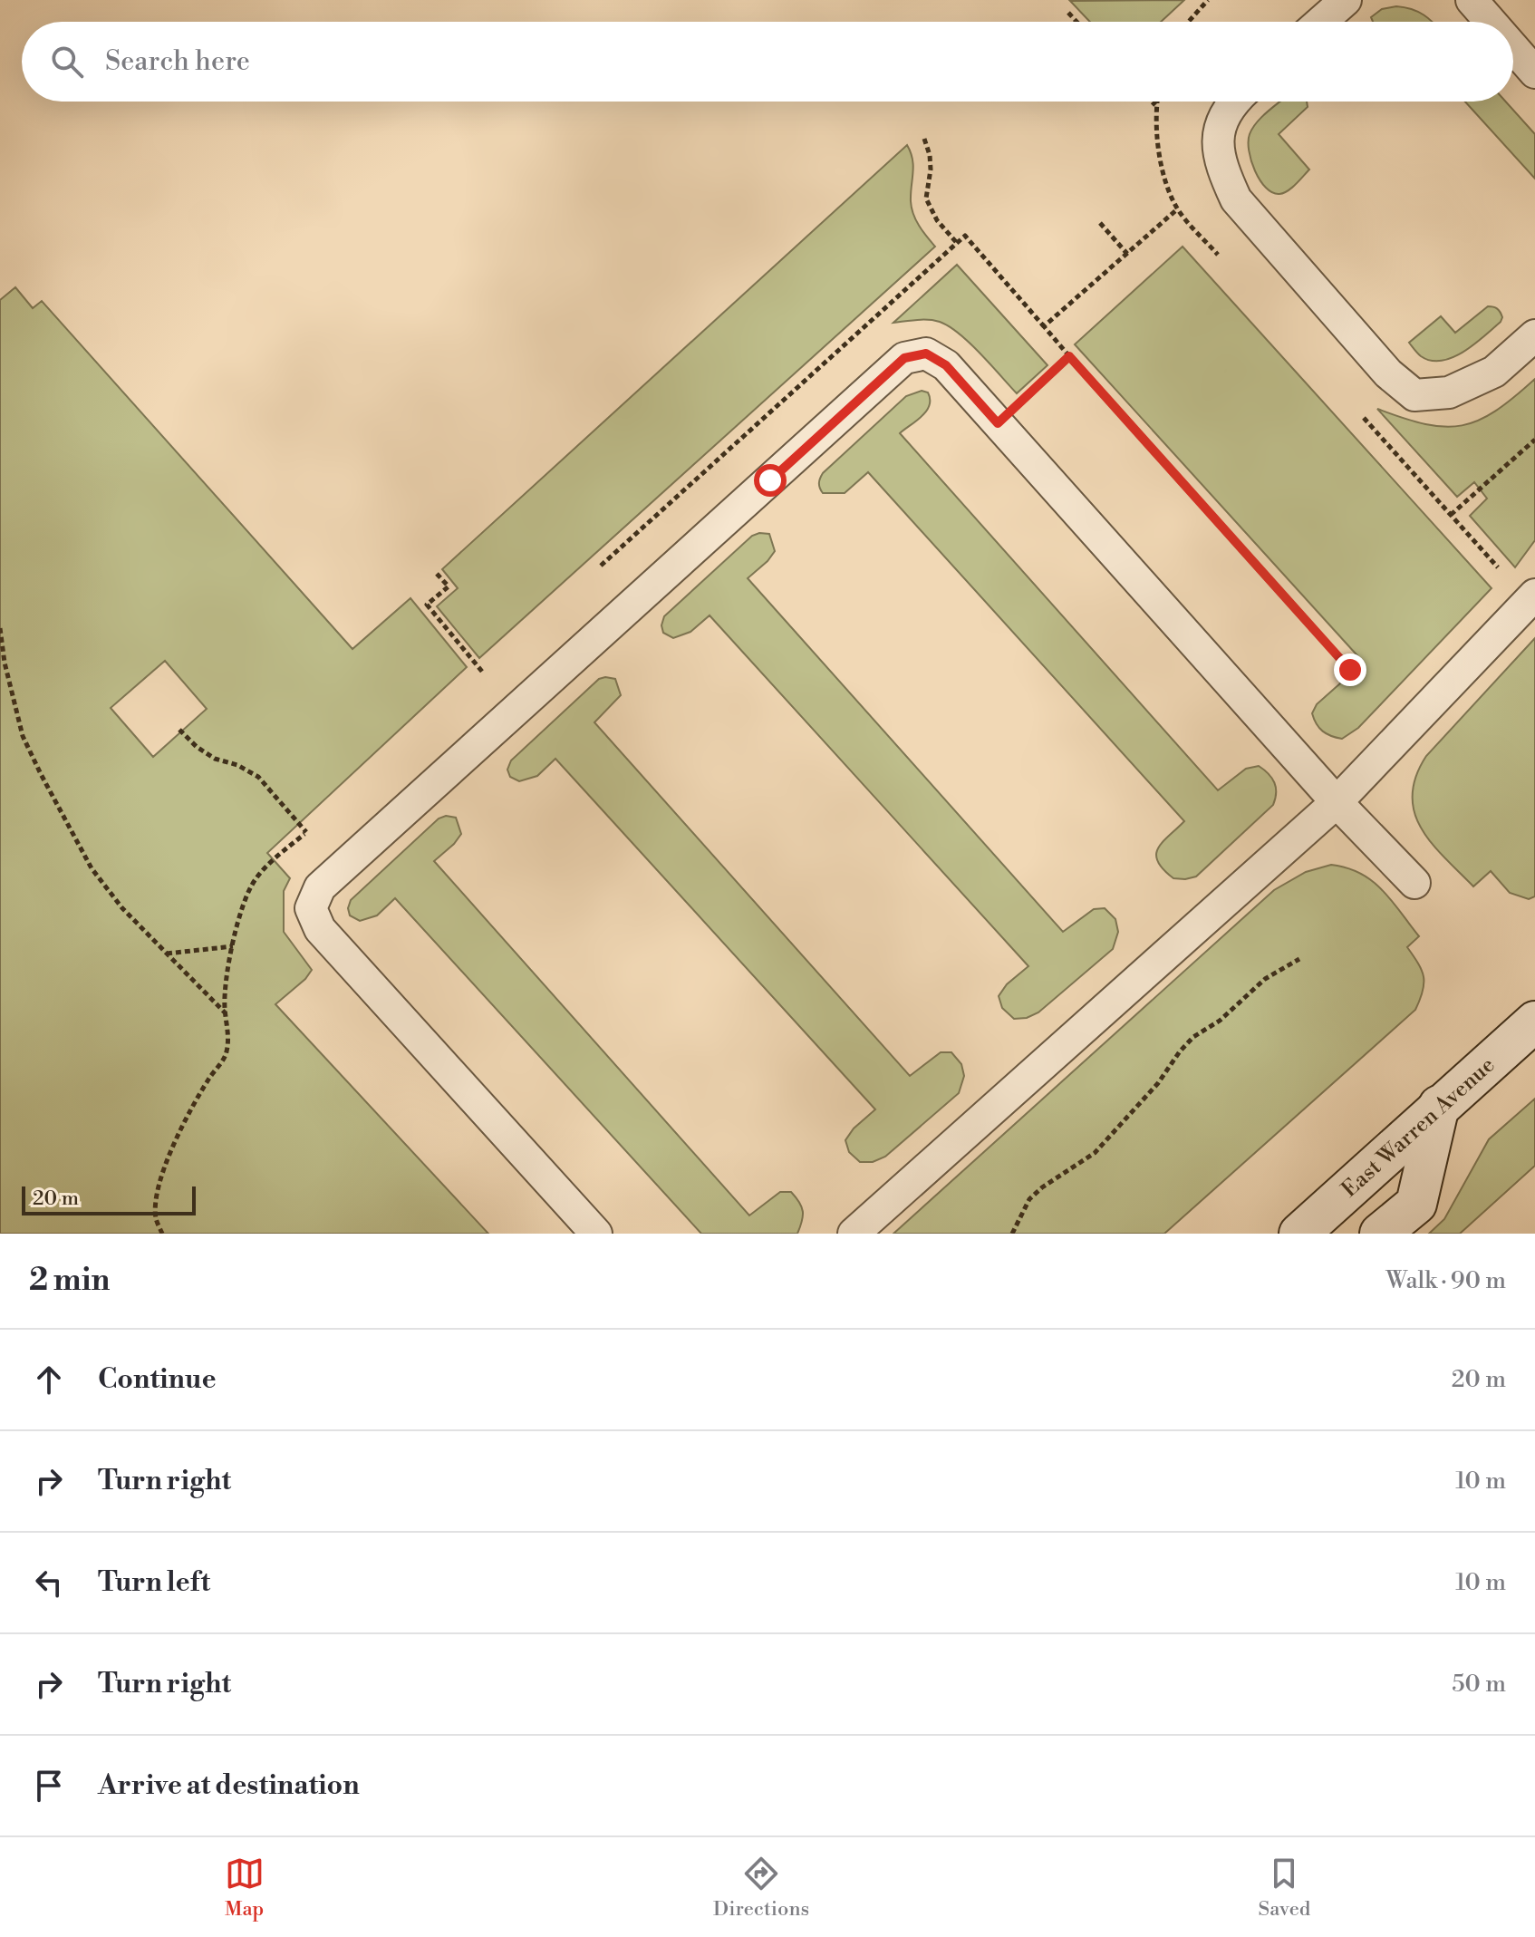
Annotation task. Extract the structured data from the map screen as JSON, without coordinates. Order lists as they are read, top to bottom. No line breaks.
{"streets":{"main road":["East Warren Avenue"]},"scale_bar":"20 m","page":{"search":"Search here","scale":"20 m","heading":["2 min","Walk · 90 m"],"list":[["Continue","20 m"],["Turn right","10 m"],["Turn left","10 m"],["Turn right","50 m"],"Arrive at destination"],"nav":["Map","Directions","Saved"]}}
